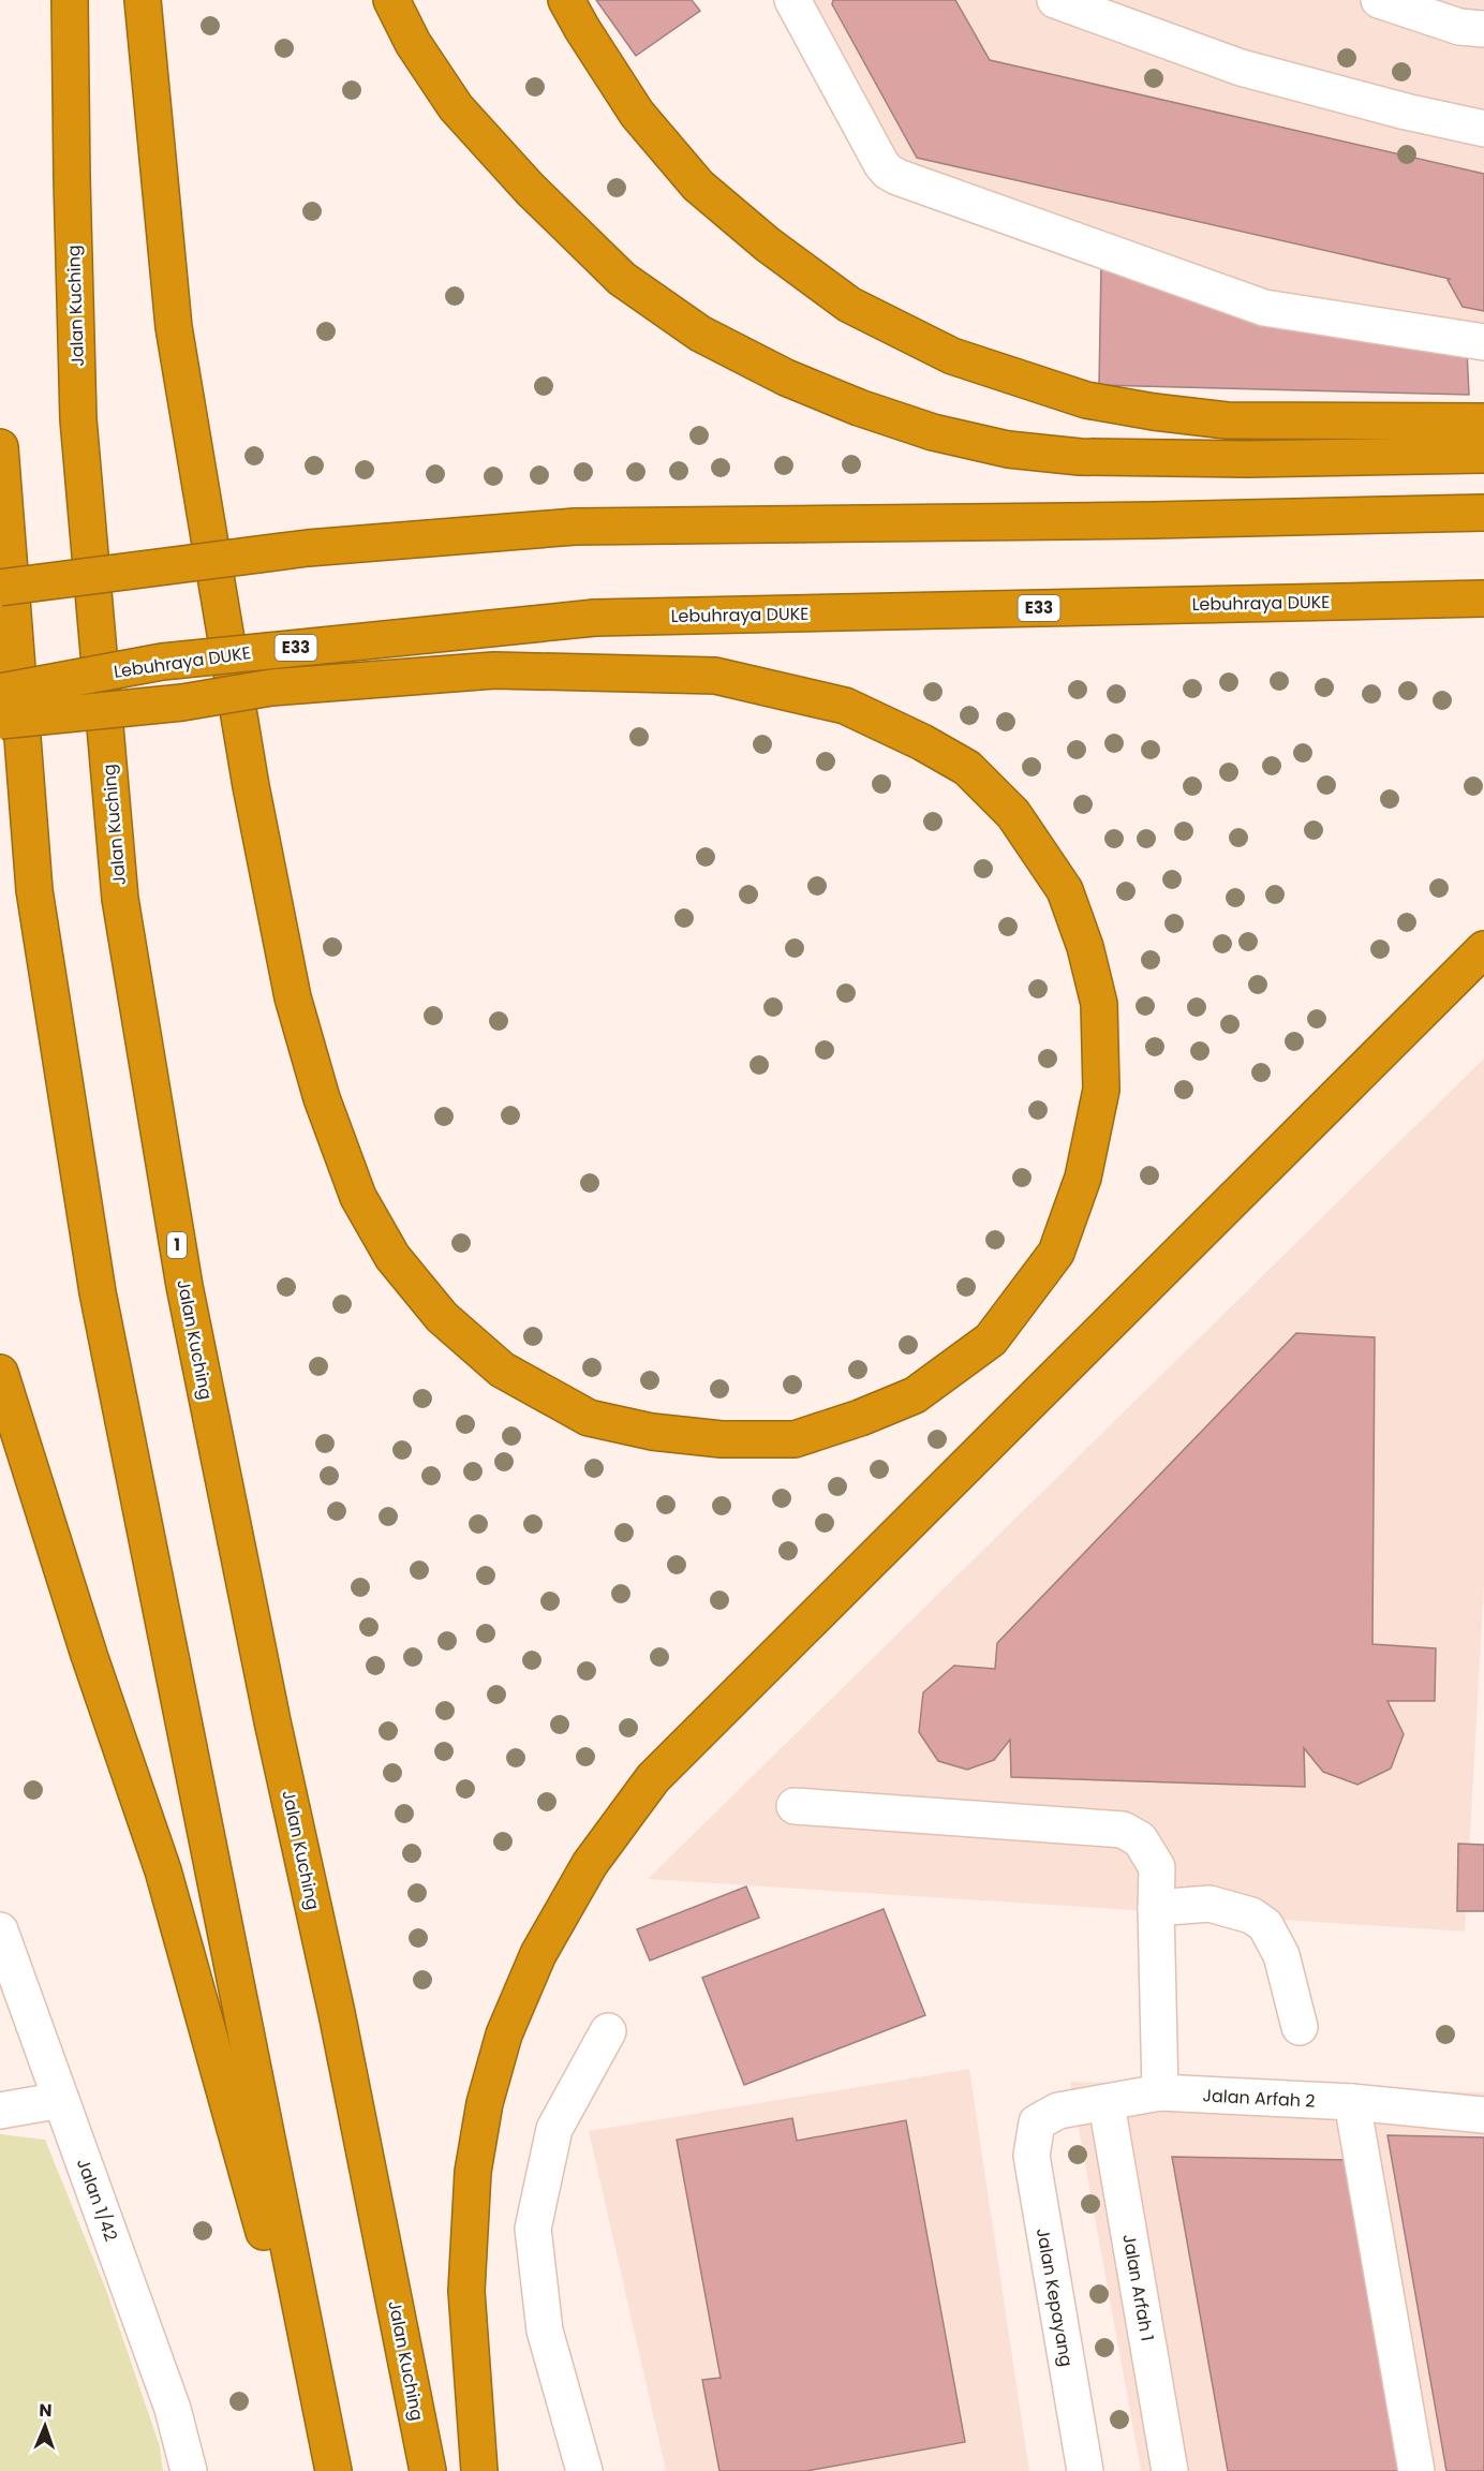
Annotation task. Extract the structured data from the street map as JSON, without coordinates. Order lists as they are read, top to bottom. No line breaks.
{"streets":{"highway":["Jalan Kuching","Lebuhraya DUKE","E33","1"],"street":["Jalan Arfah 2","Jalan 1/42","Jalan Arfah 1","Jalan Kepayang"]},"crossings":[["Jalan Arfah 2","Jalan Arfah 1"],["Jalan Arfah 2","Jalan Kepayang"]],"north":"top"}
